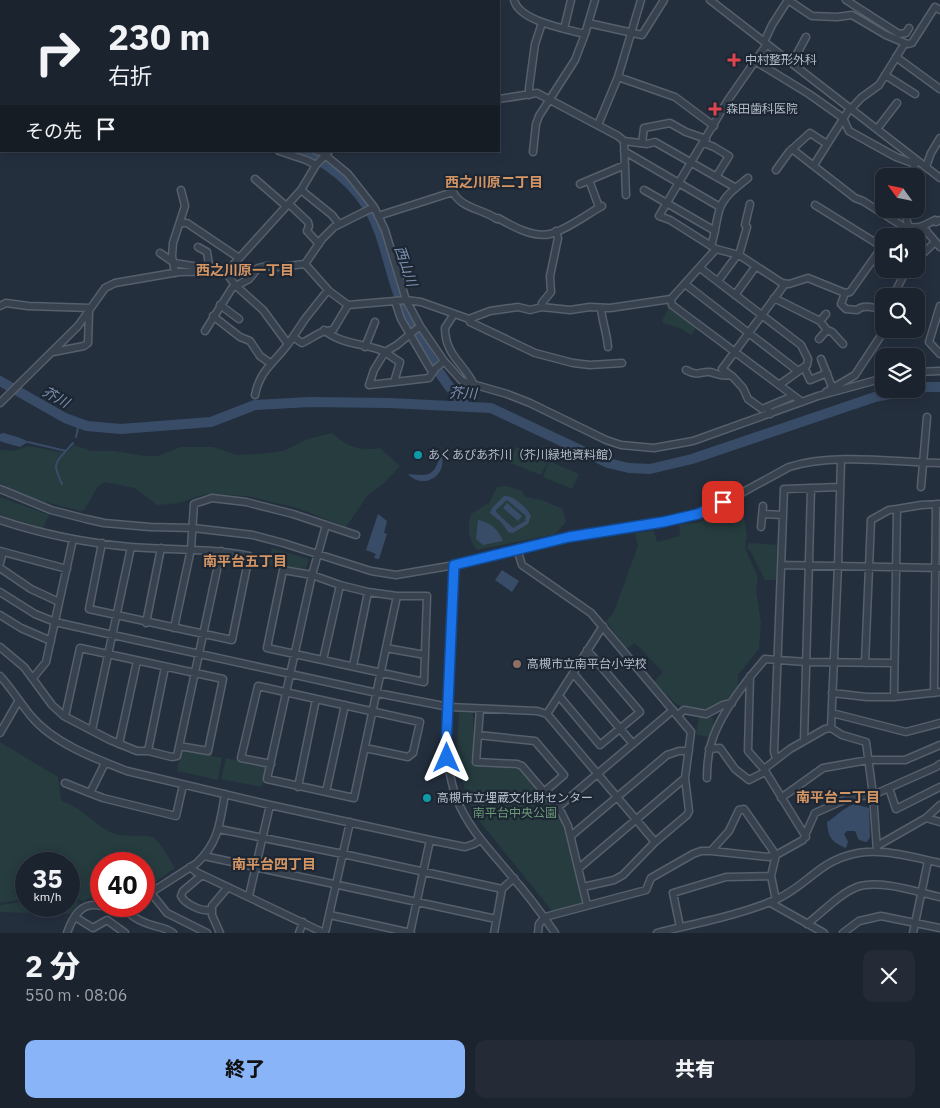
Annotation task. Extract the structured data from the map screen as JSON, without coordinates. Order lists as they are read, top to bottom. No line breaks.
{"districts":["西之川原二丁目","西之川原一丁目","南平台五丁目","南平台二丁目","南平台四丁目"],"water":["西山川","芥川"],"parks":["南平台中央公園"],"places":{"health":["中村整形外科","森田歯科医院"],"other":["あくあぴあ芥川（芥川緑地資料館）","高槻市立南平台小学校","高槻市立埋蔵文化財センター"]},"north":"top left","page":{"turn":["230 m","右折"],"then":"その先","speed":"35 km/h","limit":"40","heading":["2 分","550 m · 08:06"],"buttons":["終了","共有"]}}
